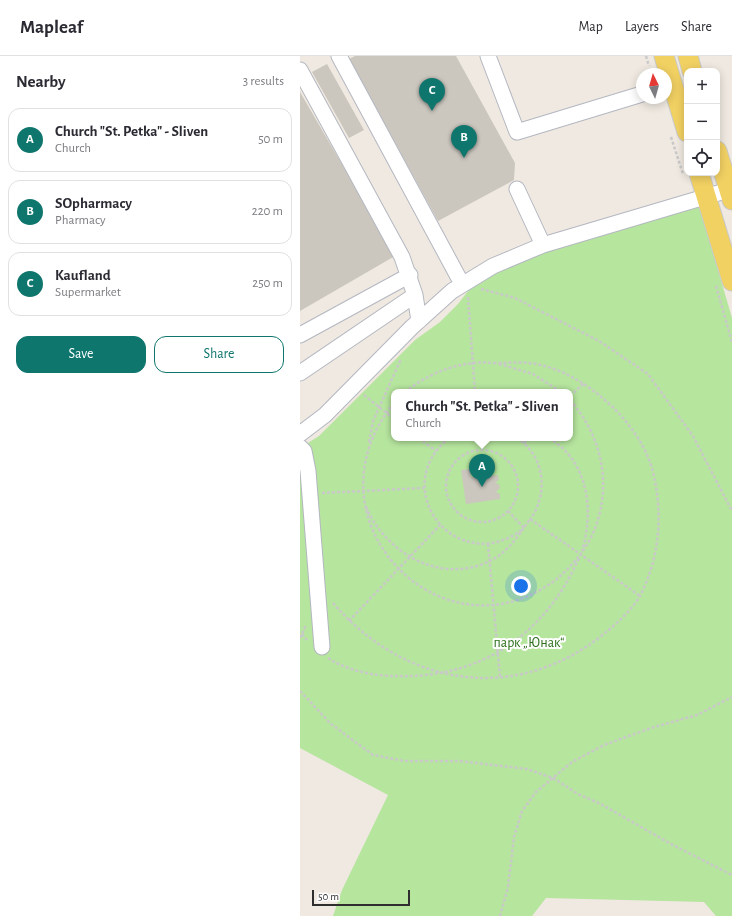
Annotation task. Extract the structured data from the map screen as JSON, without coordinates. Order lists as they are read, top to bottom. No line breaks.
{"parks":["парк „Юнак“"],"scale_bar":"50 m","north":"top","page":{"header":"Mapleaf","nav":["Map","Layers","Share"],"heading":["Nearby","3 results"],"map_buttons":["+","−"],"pins":["C","B","A"],"list":[{"mark":"A","name":"Church \"St. Petka\" - Sliven","note":"Church","value":"50 m"},{"mark":"B","name":"SOpharmacy","note":"Pharmacy","value":"220 m"},{"mark":"C","name":"Kaufland","note":"Supermarket","value":"250 m"}],"buttons":["Save","Share"],"popup":["Church \"St. Petka\" - Sliven","Church"],"scale":"50 m"}}
